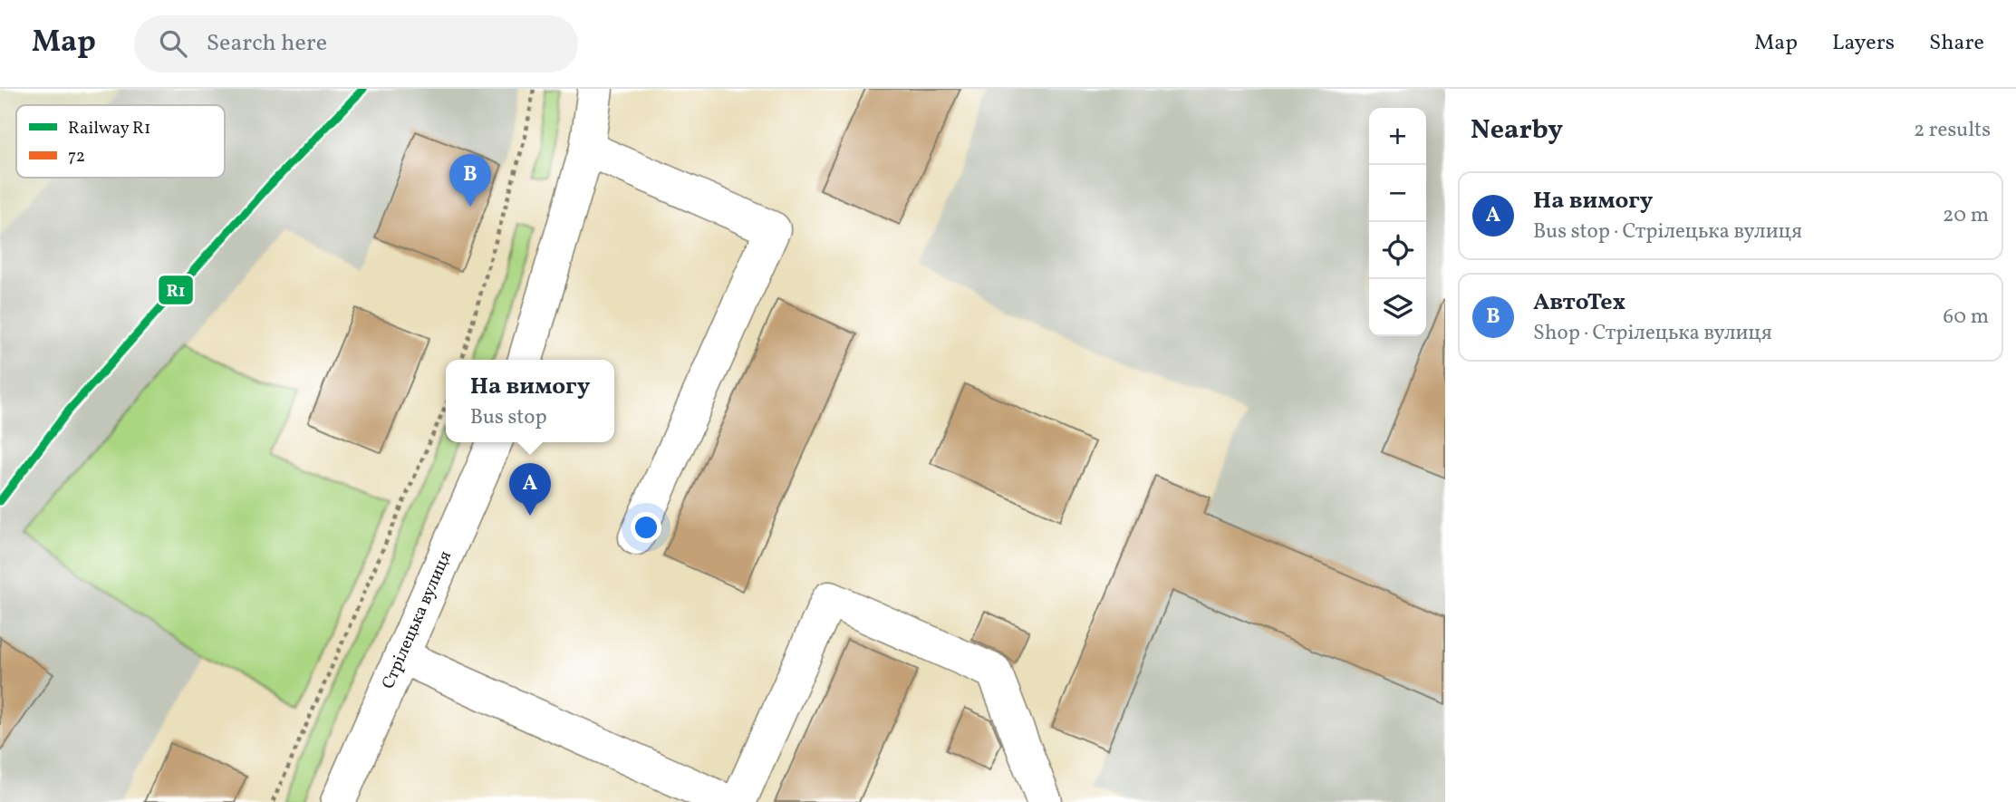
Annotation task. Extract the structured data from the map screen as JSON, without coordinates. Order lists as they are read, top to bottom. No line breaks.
{"streets":{"street":["Стрілецька вулиця"]},"lines":["rail line R1"],"legend":["Railway R1","72"],"page":{"header":"Map","search":"Search here","nav":["Map","Layers","Share"],"heading":["Nearby","2 results"],"map_buttons":["+","−"],"pins":["B","A"],"list":[{"mark":"A","name":"На вимогу","note":"Bus stop · Стрілецька вулиця","value":"20 m"},{"mark":"B","name":"АвтоТех","note":"Shop · Стрілецька вулиця","value":"60 m"}],"popup":["На вимогу","Bus stop"]}}
